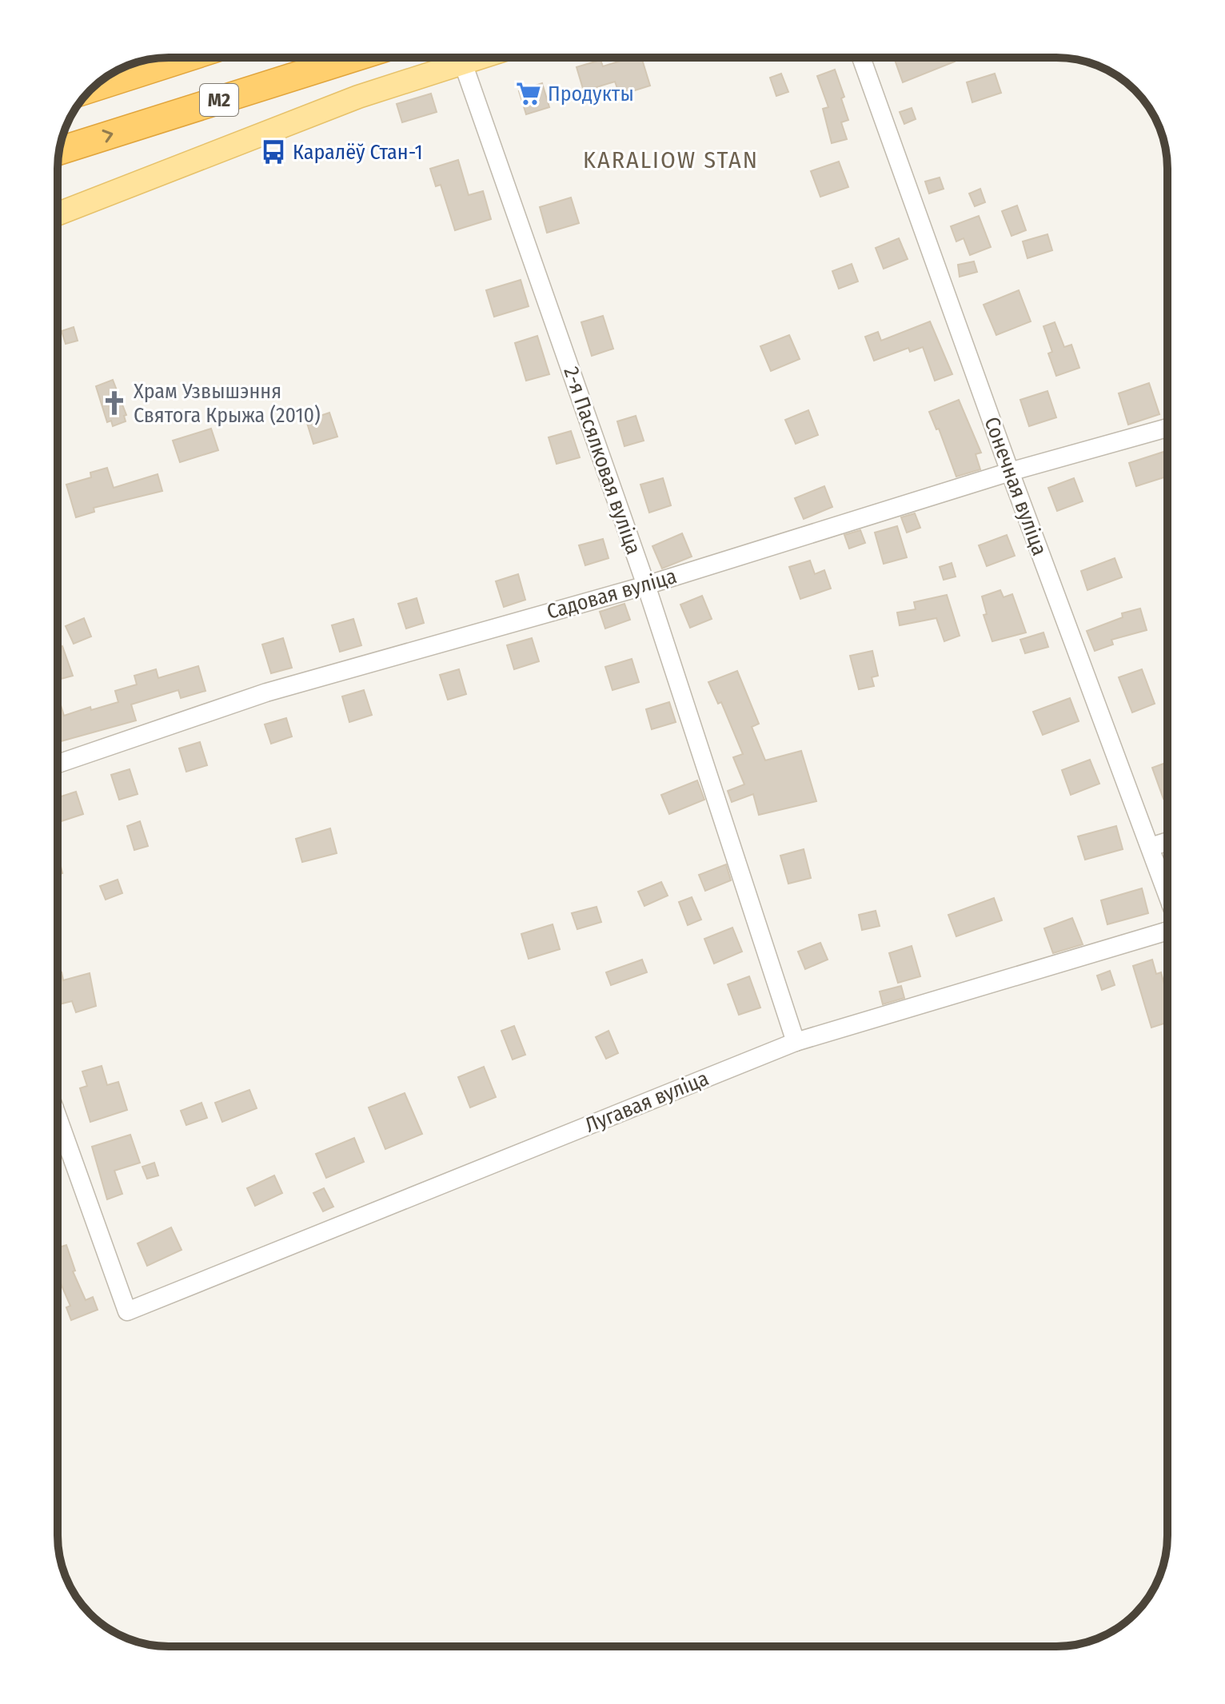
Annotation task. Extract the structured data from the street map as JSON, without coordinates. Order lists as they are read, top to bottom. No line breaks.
{"streets":{"highway":["М2"],"street":["2-я Пасялковая вуліца","Сонечная вуліца","Садовая вуліца","Лугавая вуліца"]},"crossings":[["2-я Пасялковая вуліца","Садовая вуліца"],["2-я Пасялковая вуліца","Лугавая вуліца"],["Сонечная вуліца","Садовая вуліца"]],"districts":["KARALIOW STAN"],"places":{"supermarket":["Продукты"],"bus stop":["Каралёў Стан-1"],"church":["Храм Узвышэння Святога Крыжа (2010)"]}}
